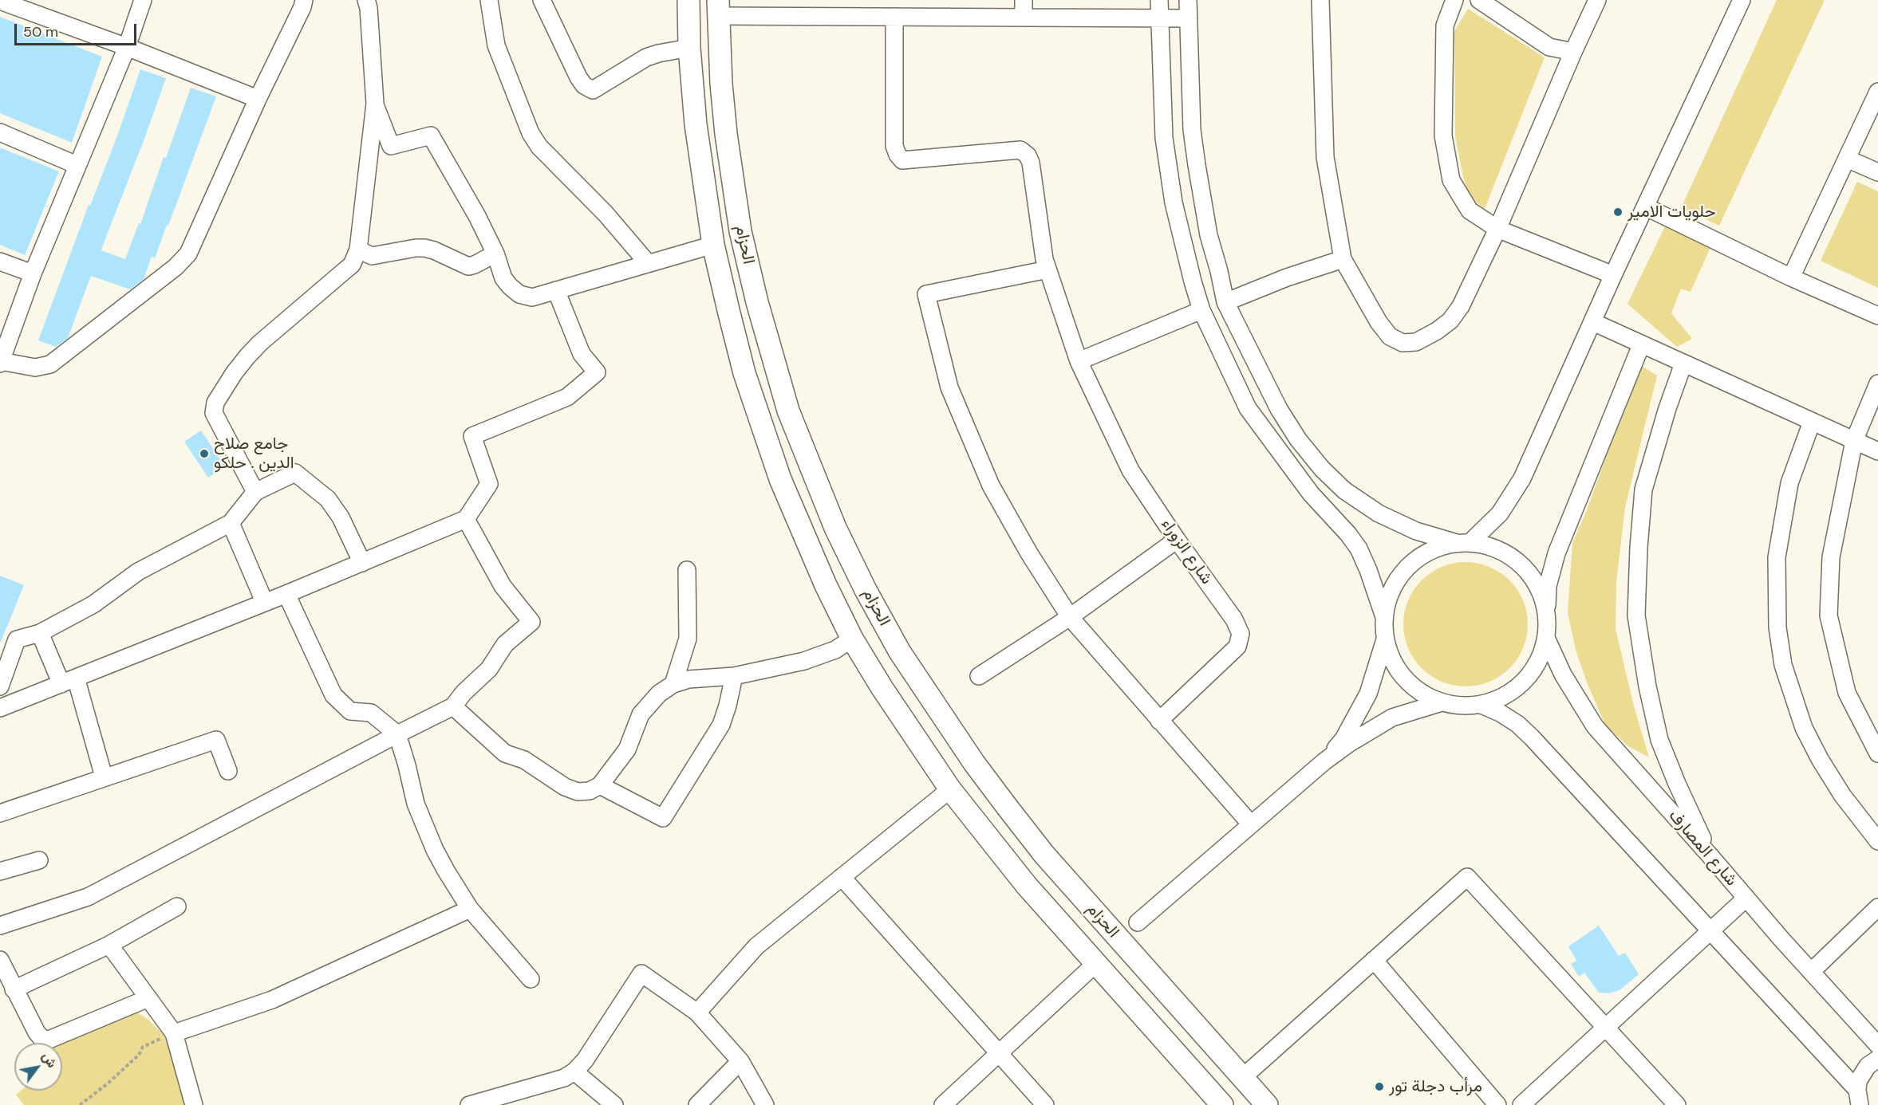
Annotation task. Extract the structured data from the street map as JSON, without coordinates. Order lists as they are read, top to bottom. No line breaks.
{"streets":{"main road":["الحزام"],"street":["شارع الزوراء","شارع المصارف"]},"places":["حلويات الامير","جامع صلاح الدين . حلكو","مرأب دجلة تور"],"scale_bar":"50 m","north":"top right"}
